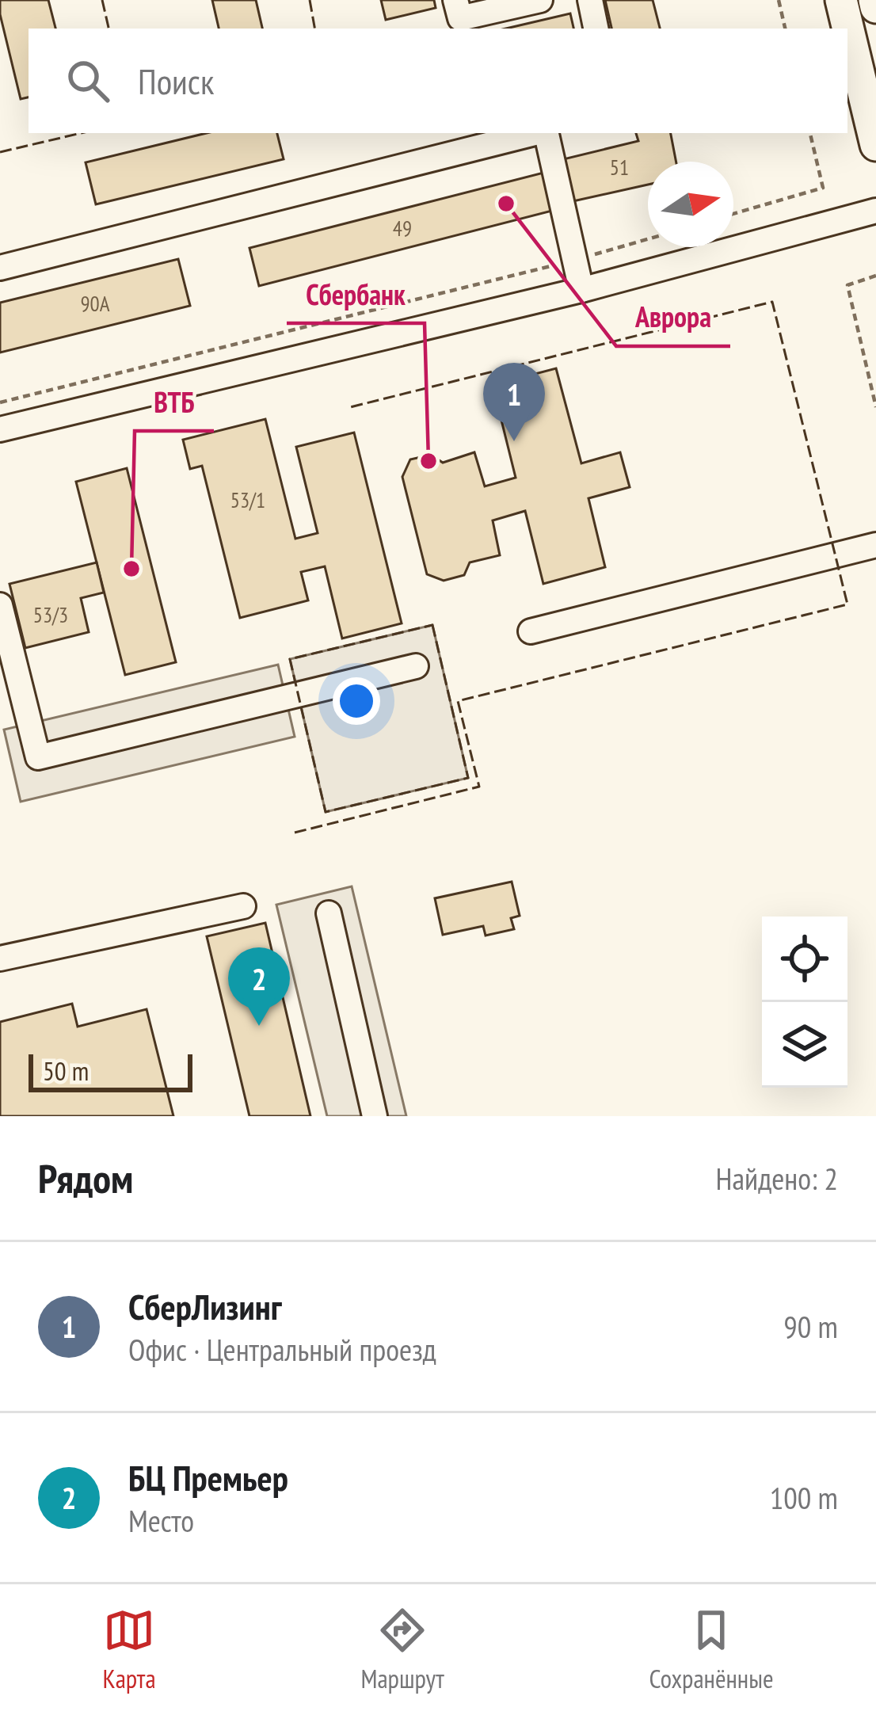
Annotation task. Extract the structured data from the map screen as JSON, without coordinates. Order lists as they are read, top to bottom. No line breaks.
{"places":["Аврора","Сбербанк","ВТБ"],"house_numbers":["51","49","90А","53/1","53/3"],"scale_bar":"50 m","north":"right","page":{"search":"Поиск","pins":["1","2"],"scale":"50 m","heading":["Рядом","Найдено: 2"],"list":[{"mark":"1","name":"СберЛизинг","note":"Офис · Центральный проезд","value":"90 m"},{"mark":"2","name":"БЦ Премьер","note":"Место","value":"100 m"}],"nav":["Карта","Маршрут","Сохранённые"]}}
